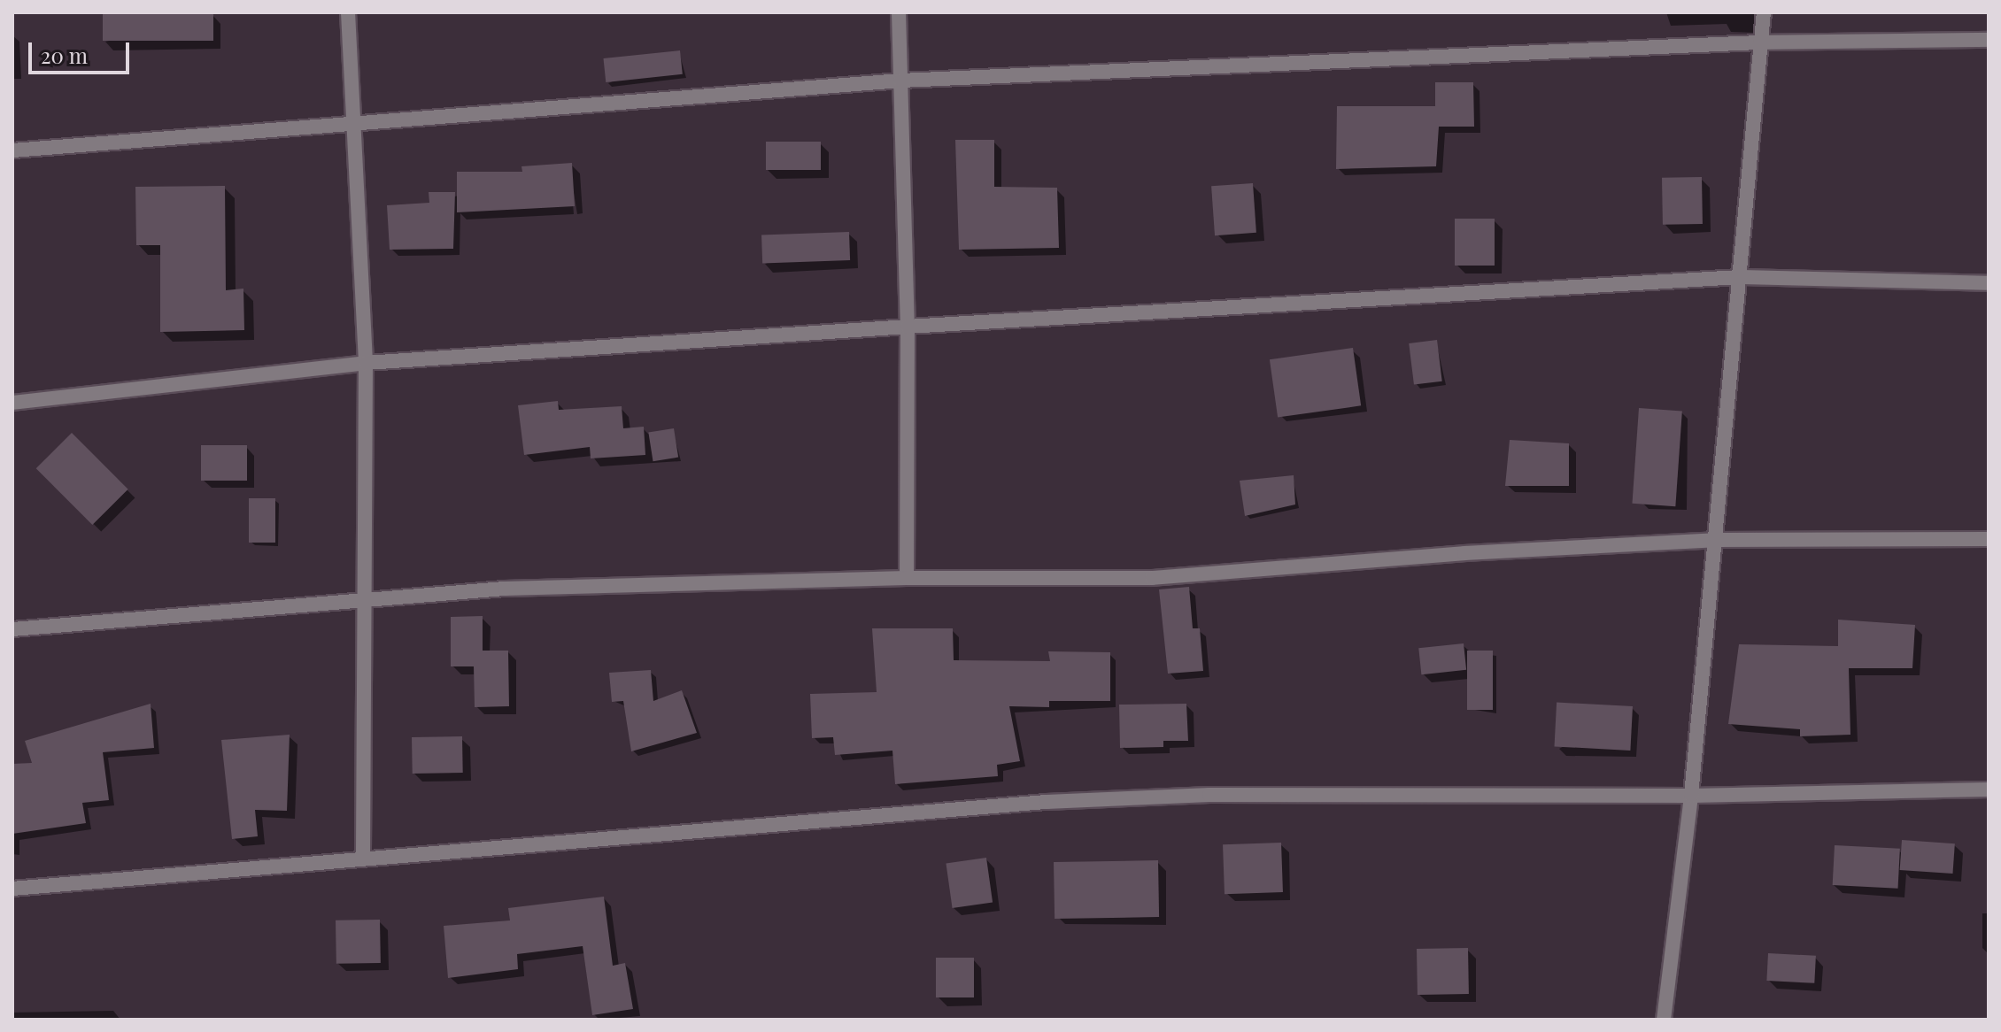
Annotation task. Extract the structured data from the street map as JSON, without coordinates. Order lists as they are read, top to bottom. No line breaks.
{"scale_bar":"20 m"}
